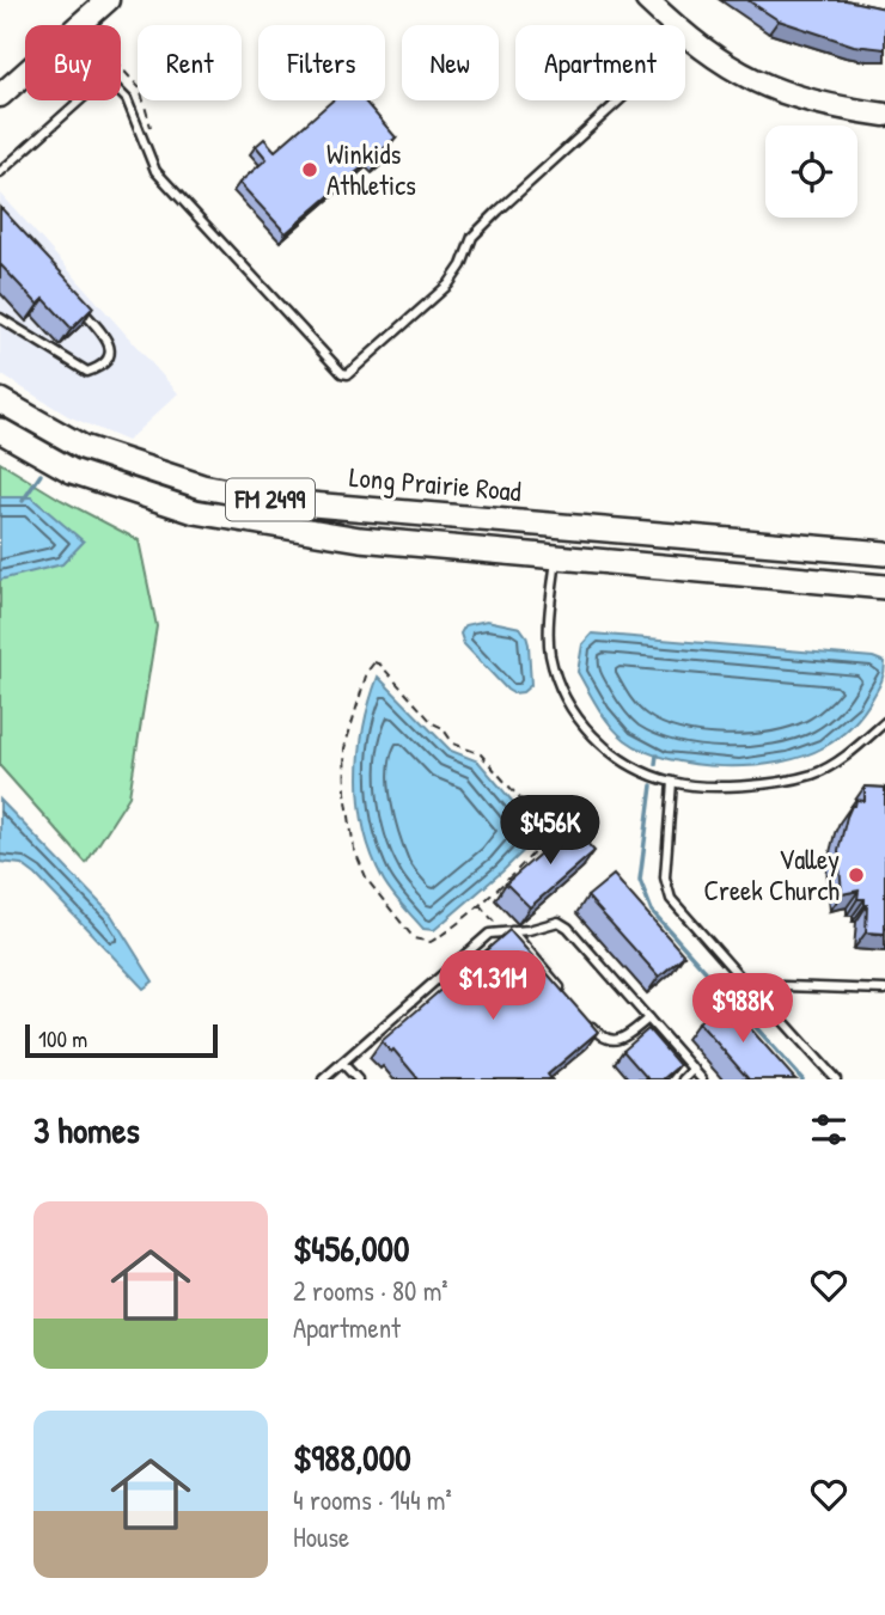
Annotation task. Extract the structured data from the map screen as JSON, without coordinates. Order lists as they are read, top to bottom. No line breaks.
{"streets":{"main road":["Long Prairie Road","FM 2499"]},"places":["Winkids Athletics","Valley Creek Church"],"scale_bar":"100 m","page":{"chip":["Buy","Rent","Filters","New","Apartment"],"price":["$456K","$1.31M","$988K"],"scale":"100 m","heading":"3 homes","list":[{"name":"$456,000","note":"2 rooms · 80 m² · Apartment"},{"name":"$988,000","note":"4 rooms · 144 m² · House"}]}}
